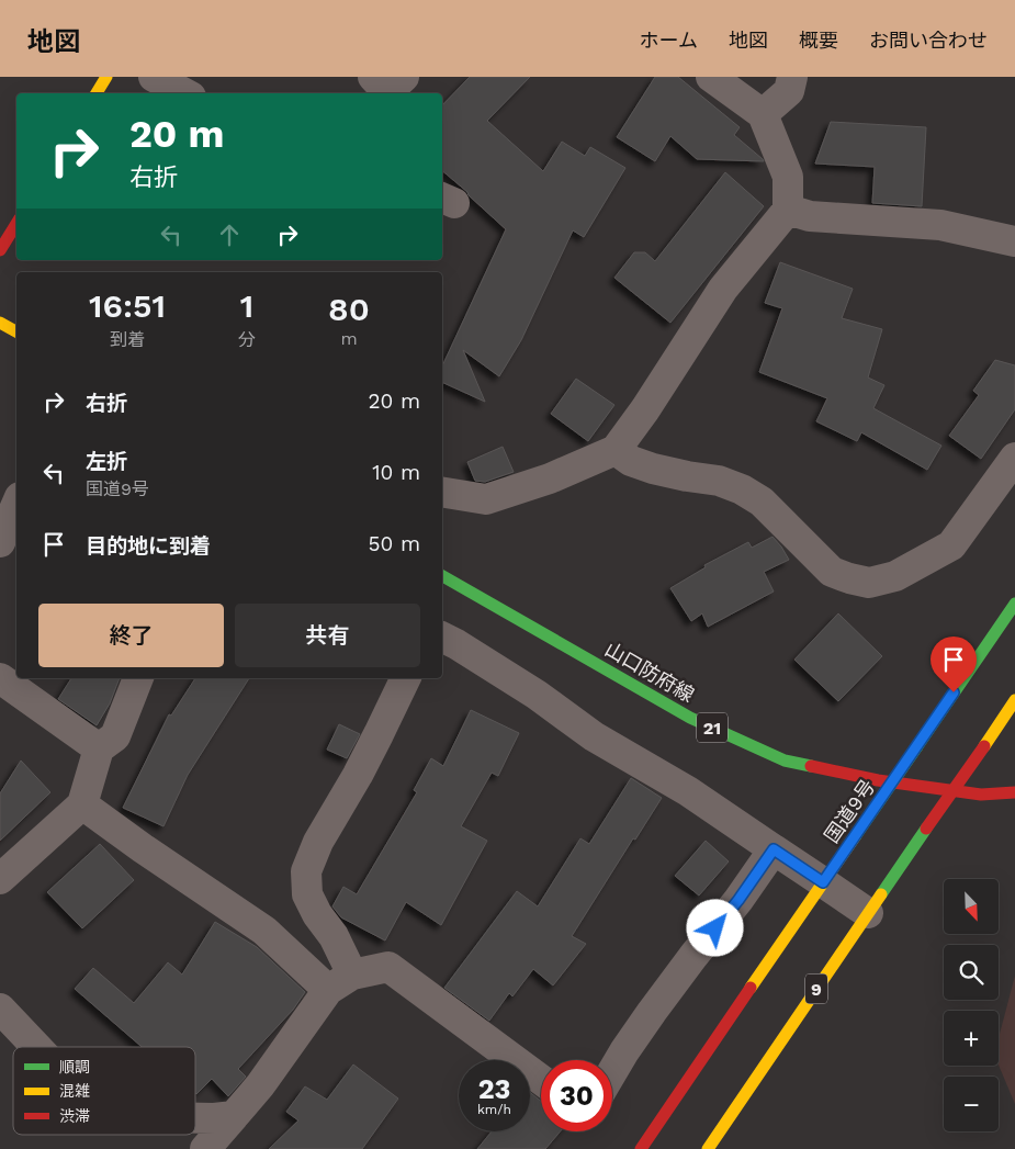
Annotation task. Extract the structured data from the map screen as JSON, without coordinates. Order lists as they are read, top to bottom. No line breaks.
{"streets":{"main road":["山口防府線","21","国道9号","9"]},"legend":["順調","混雑","渋滞"],"north":"bottom right","page":{"header":"地図","nav":["ホーム","地図","概要","お問い合わせ"],"turn":["20 m","右折"],"eta":["16:51","到着","1","分","80","m"],"list":[{"name":"右折","value":"20 m"},{"name":"左折","note":"国道9号","value":"10 m"},{"name":"目的地に到着","value":"50 m"}],"buttons":["終了","共有"],"map_buttons":["+","−"],"speed":"23 km/h","limit":"30"}}
